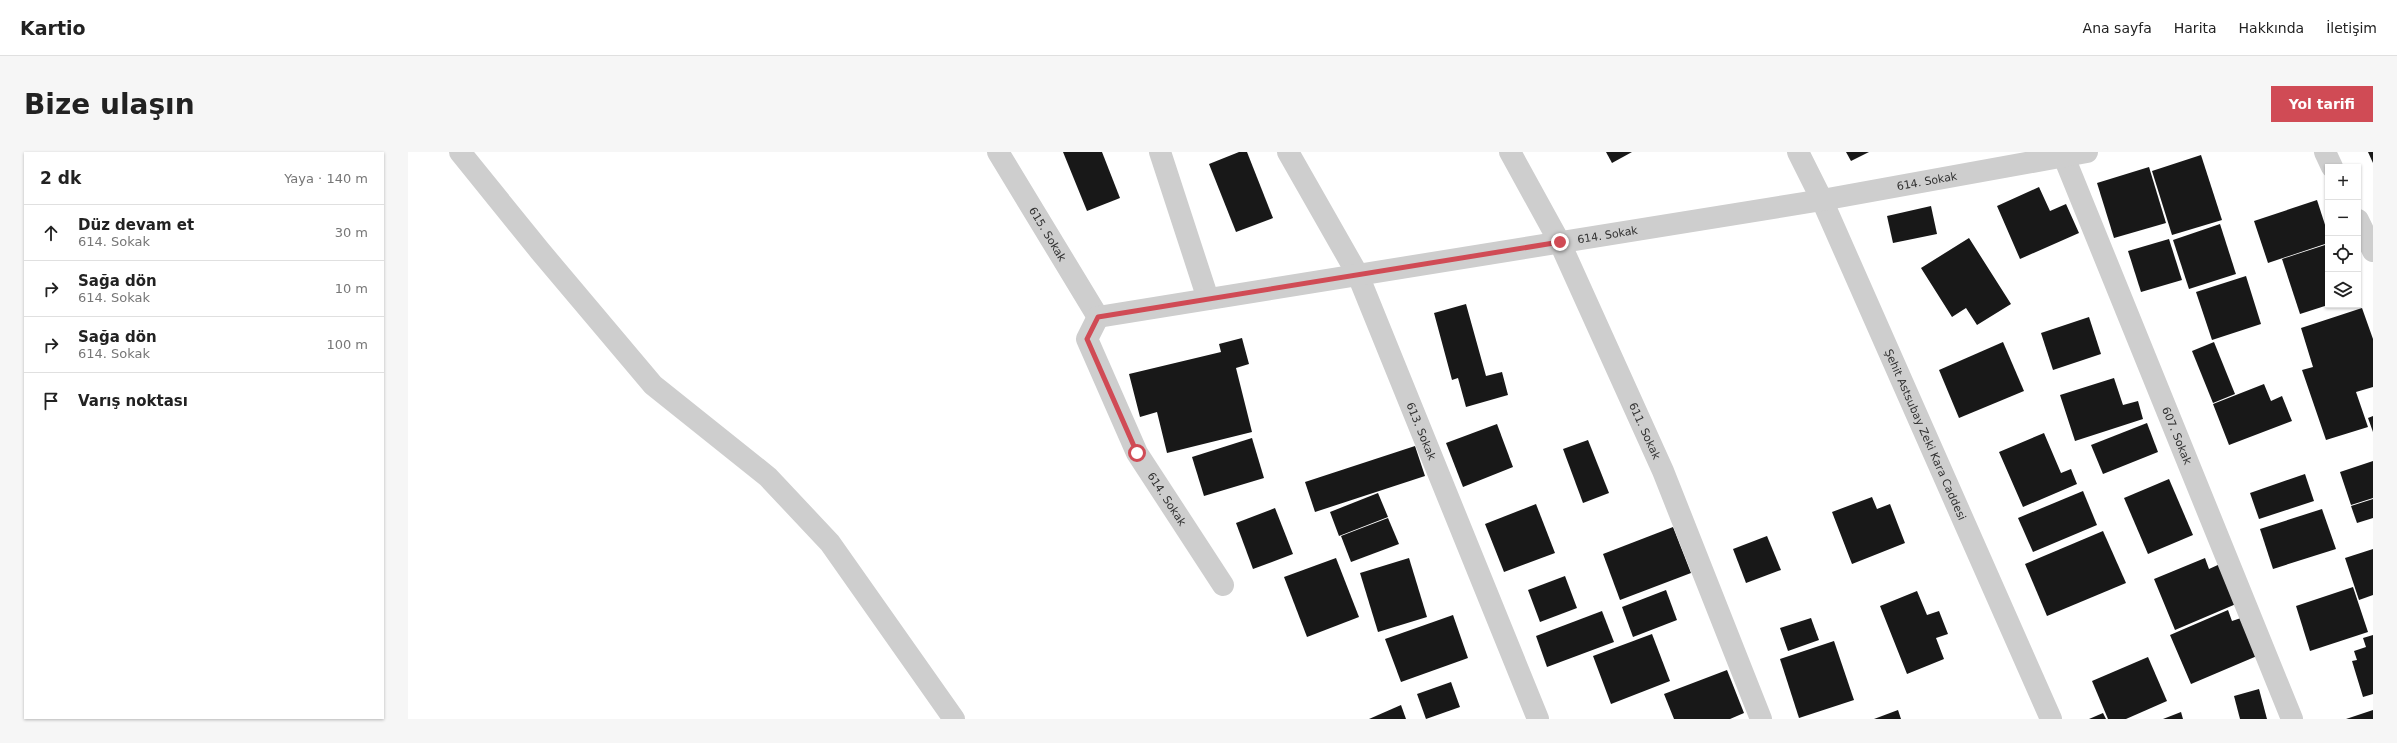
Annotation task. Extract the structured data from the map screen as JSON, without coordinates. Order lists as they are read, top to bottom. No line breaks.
{"streets":{"street":["614. Sokak","615. Sokak","613. Sokak","611. Sokak","Şehit Astsubay Zeki Kara Caddesi","607. Sokak"]},"crossings":[["614. Sokak","615. Sokak"],["614. Sokak","613. Sokak"],["614. Sokak","611. Sokak"],["614. Sokak","Şehit Astsubay Zeki Kara Caddesi"],["614. Sokak","607. Sokak"]],"page":{"header":"Kartio","nav":["Ana sayfa","Harita","Hakkında","İletişim"],"buttons":"Yol tarifi","title":"Bize ulaşın","heading":["2 dk","Yaya · 140 m"],"map_buttons":["+","−"],"list":[["Düz devam et","614. Sokak","30 m"],["Sağa dön","614. Sokak","10 m"],["Sağa dön","614. Sokak","100 m"],"Varış noktası"]}}
